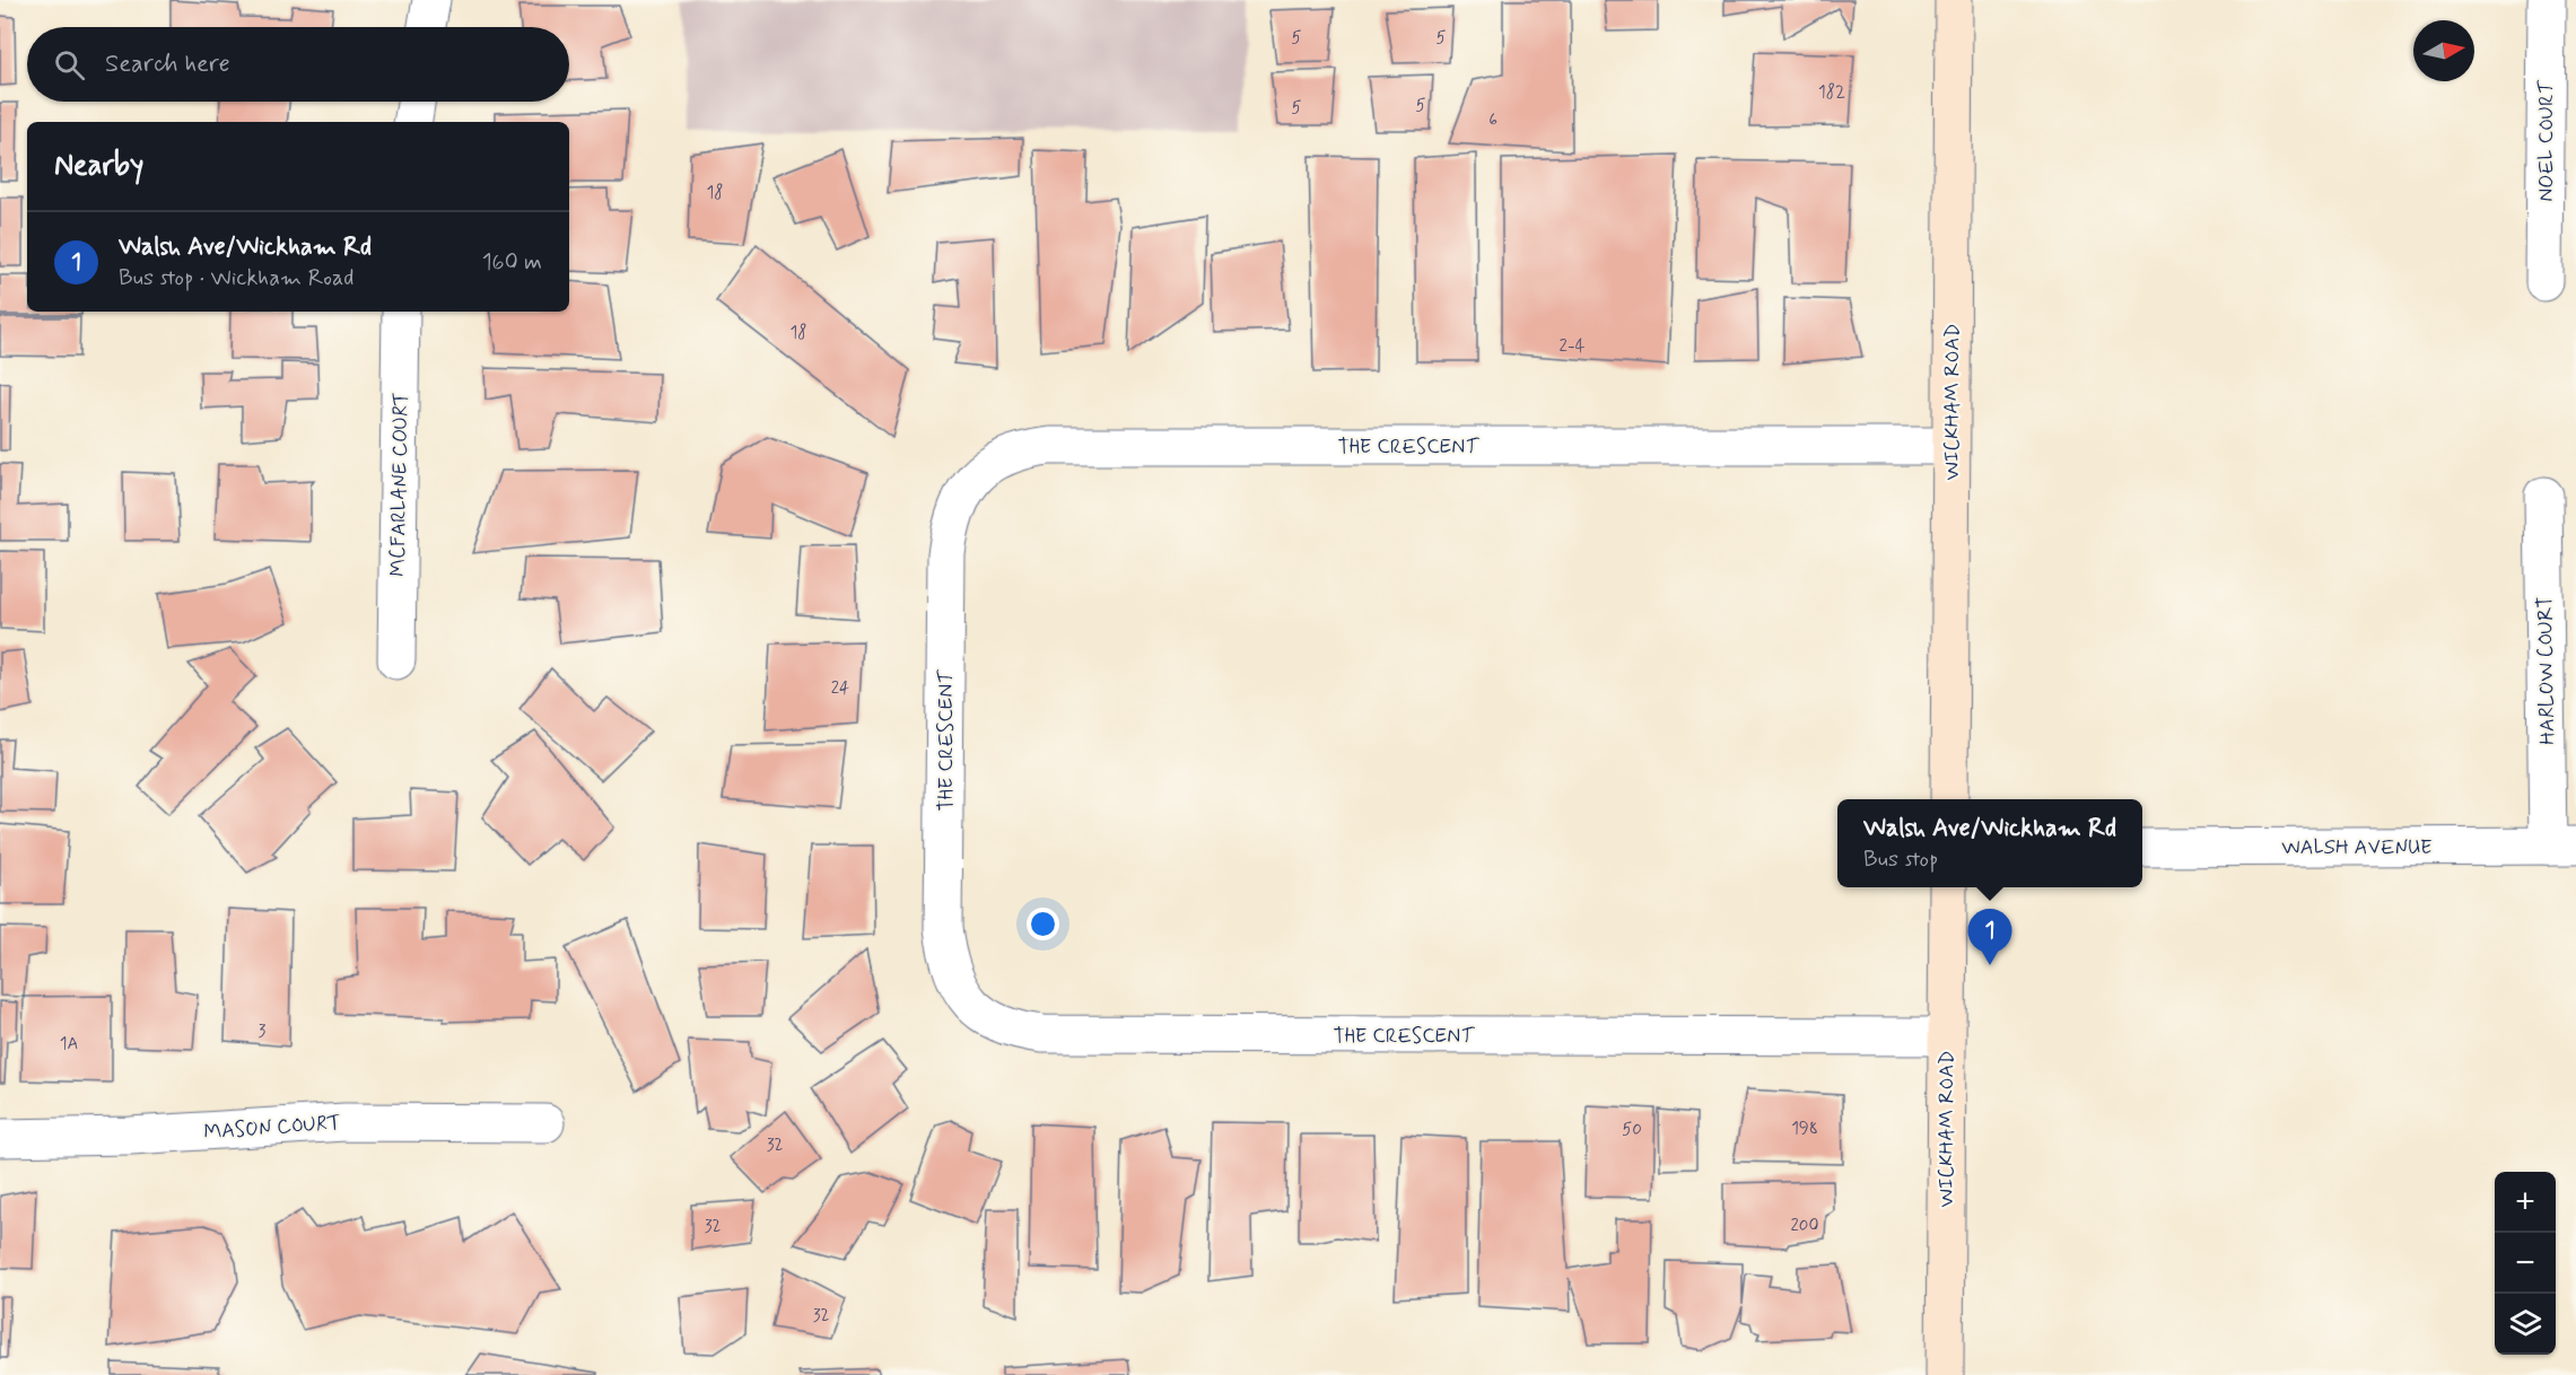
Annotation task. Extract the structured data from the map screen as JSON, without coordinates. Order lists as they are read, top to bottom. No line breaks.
{"streets":{"main road":["WICKHAM ROAD"],"street":["NOEL COURT","THE CRESCENT","MCFARLANE COURT","HARLOW COURT","WALSH AVENUE","MASON COURT"]},"crossings":[["WICKHAM ROAD","THE CRESCENT"],["HARLOW COURT","WALSH AVENUE"]],"house_numbers":["5","5","182","5","5","6","18","18","2-4","24","3","1A","198","50","32","200","32","32"],"north":"right","page":{"search":"Search here","heading":"Nearby","list":[{"mark":"1","name":"Walsh Ave/Wickham Rd","note":"Bus stop · Wickham Road","value":"160 m"}],"popup":["Walsh Ave/Wickham Rd","Bus stop"],"pins":"1","map_buttons":["+","−"]}}
